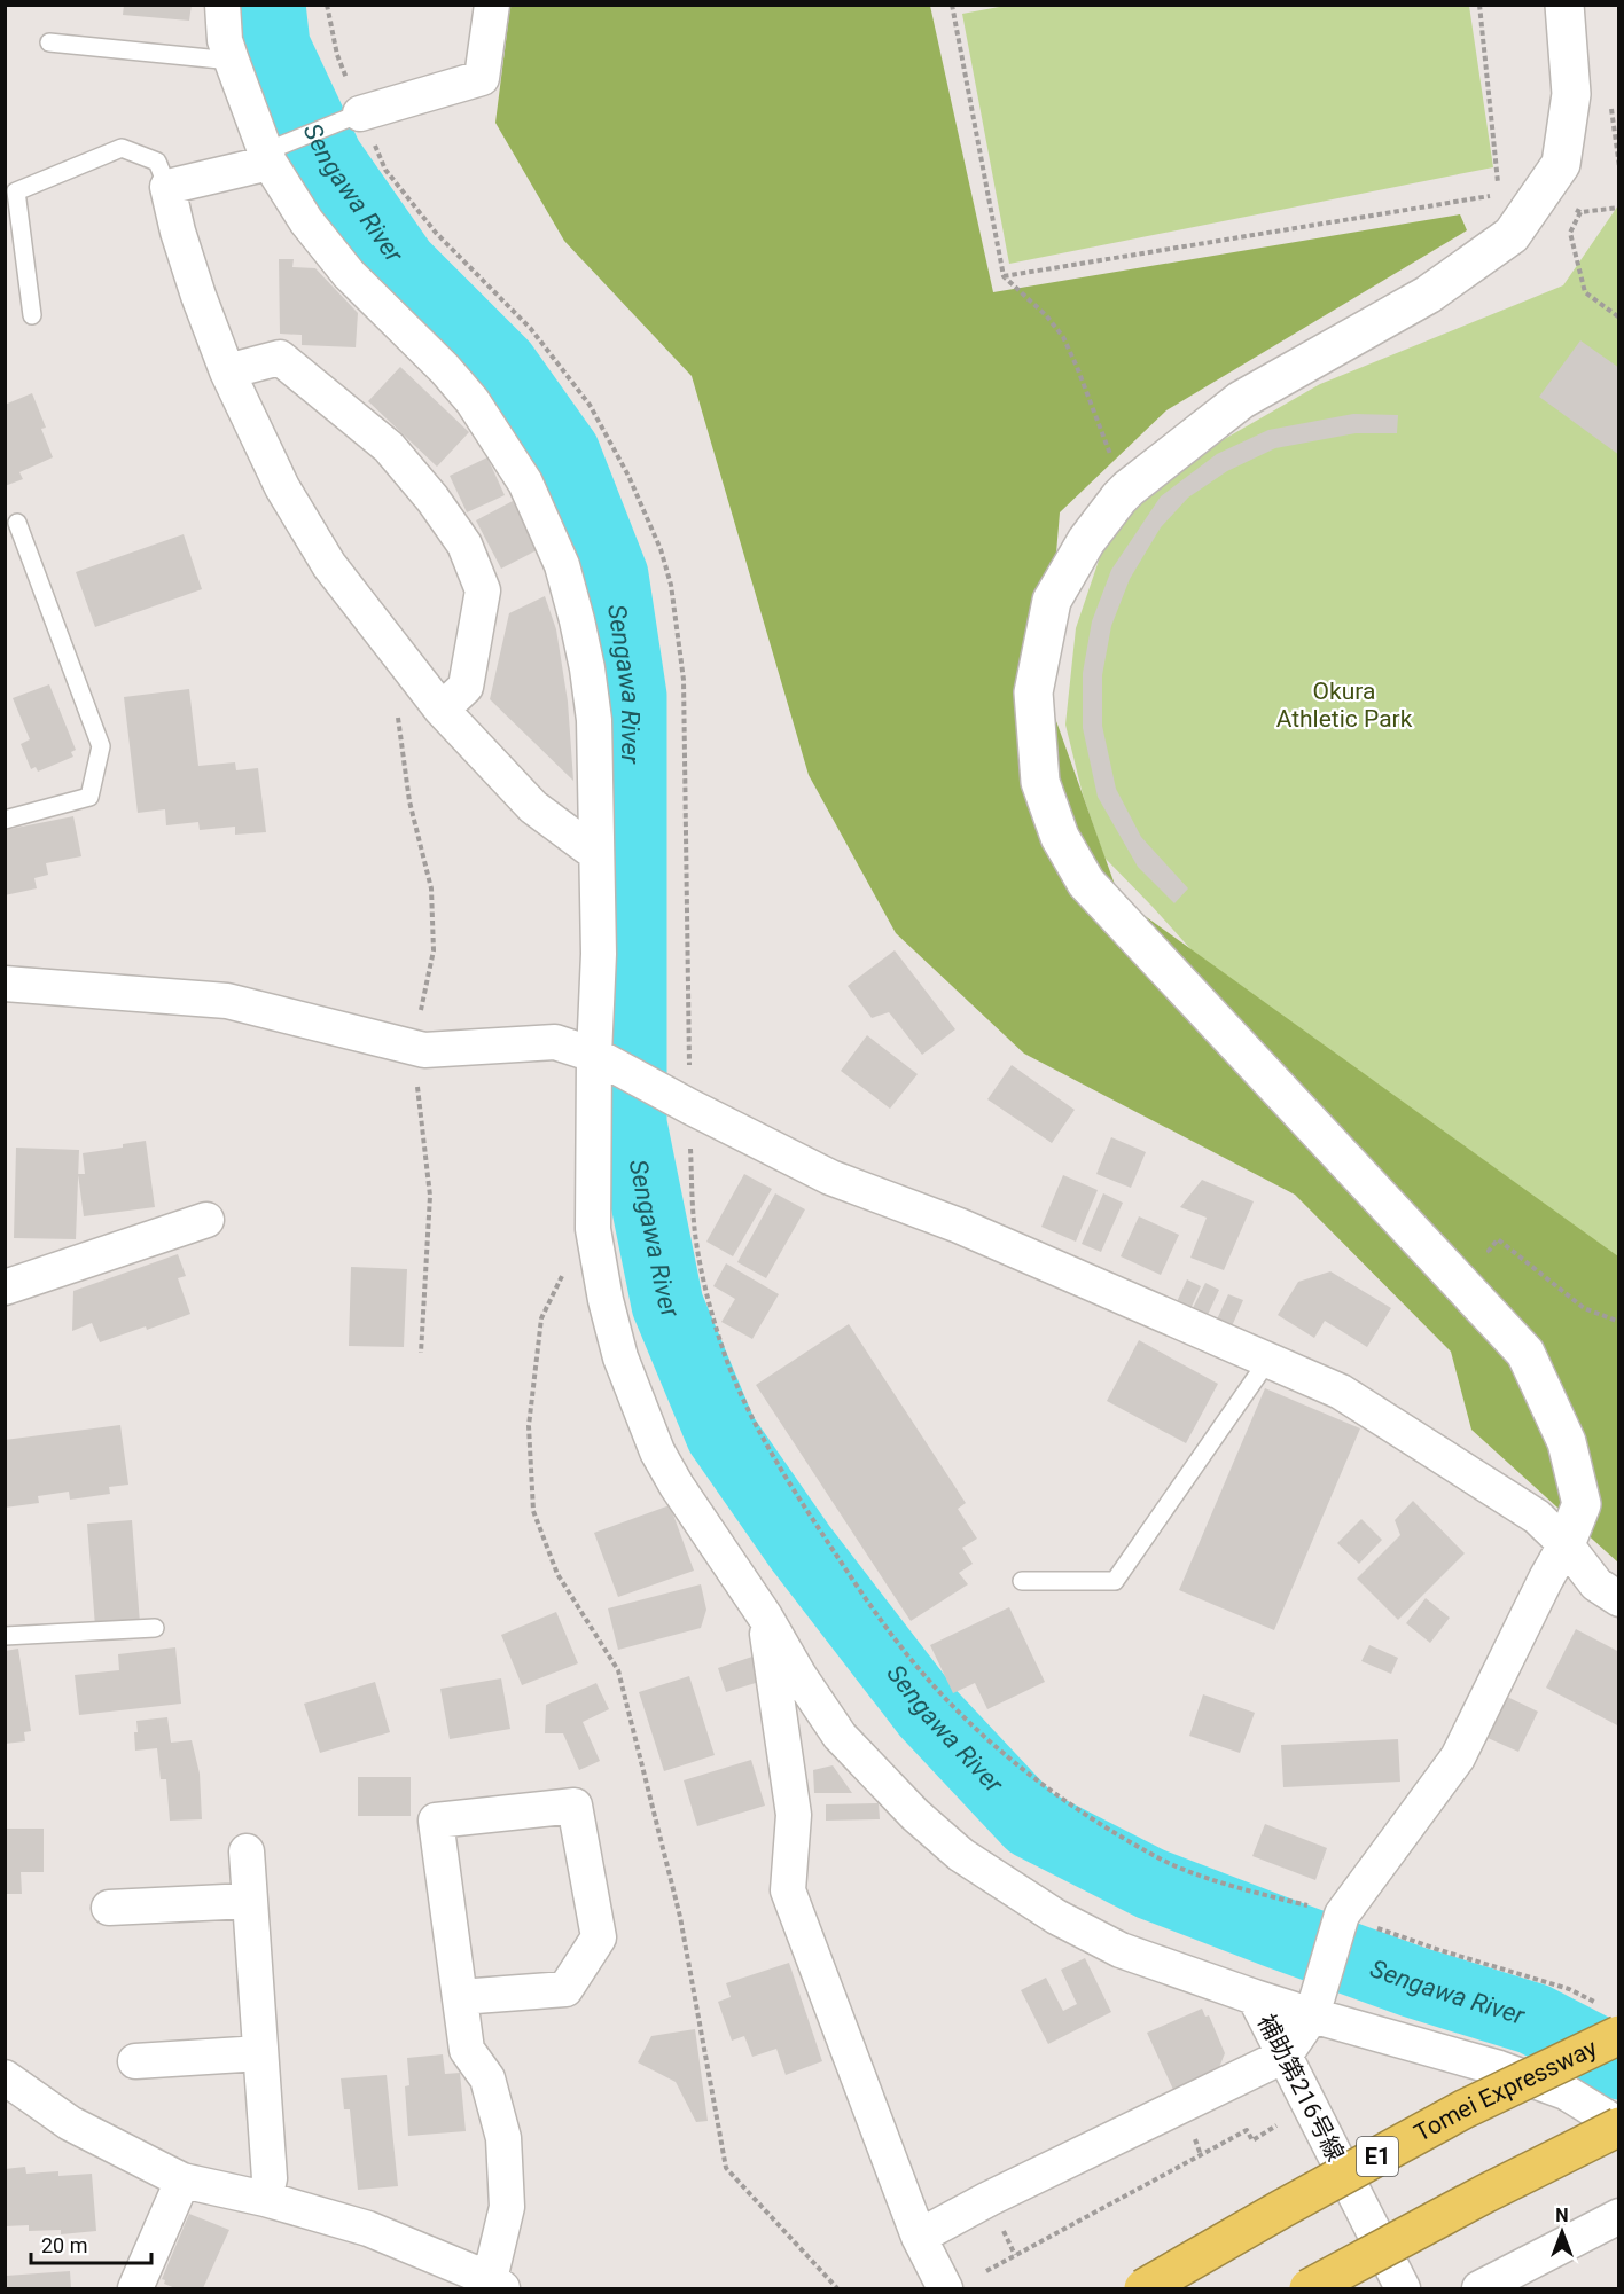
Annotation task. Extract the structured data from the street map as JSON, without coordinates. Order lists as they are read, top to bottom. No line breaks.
{"streets":{"highway":["Tomei Expressway","E1"],"street":["補助第216号線"]},"water":["Sengawa River"],"parks":["Okura Athletic Park"],"scale_bar":"20 m","north":"top"}
